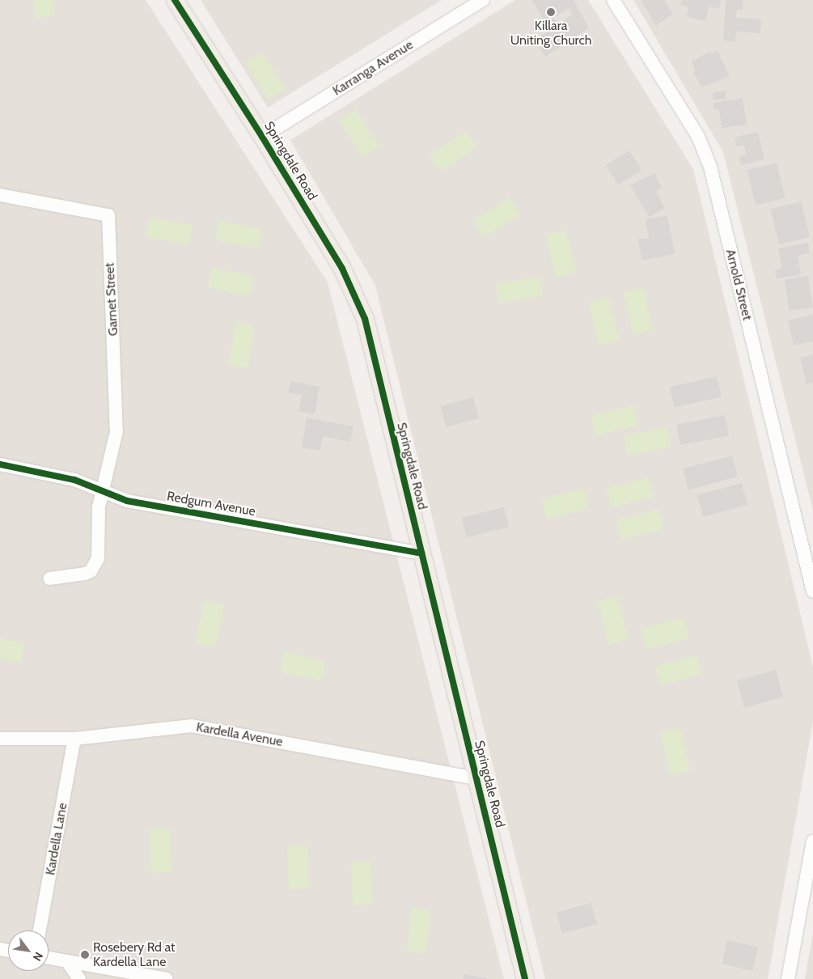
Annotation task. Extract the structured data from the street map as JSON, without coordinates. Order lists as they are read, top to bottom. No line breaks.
{"streets":{"main road":["Springdale Road"],"street":["Karranga Avenue","Arnold Street","Garnet Street","Redgum Avenue","Kardella Avenue","Kardella Lane"]},"crossings":[["Karranga Avenue","Springdale Road"],["Springdale Road","Redgum Avenue"],["Springdale Road","Kardella Avenue"],["Garnet Street","Redgum Avenue"],["Kardella Avenue","Kardella Lane"]],"places":["Killara Uniting Church","Rosebery Rd at Kardella Lane"],"north":"bottom right"}
